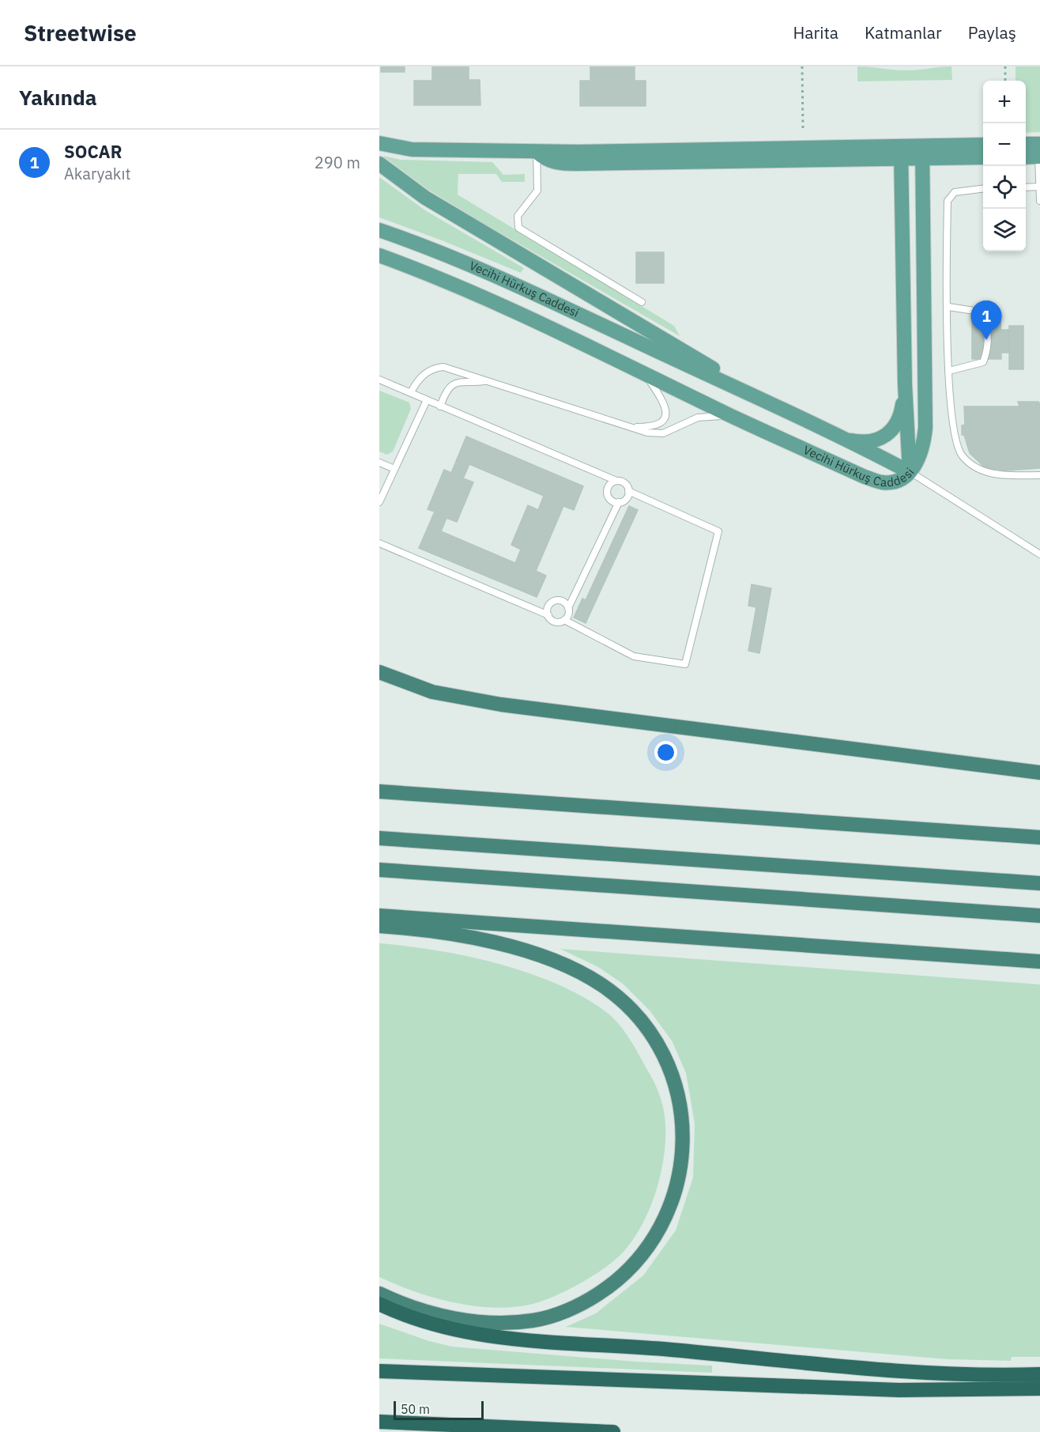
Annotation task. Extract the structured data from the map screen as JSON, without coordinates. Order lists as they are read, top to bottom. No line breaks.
{"streets":{"main road":["Vecihi Hürkuş Caddesi"]},"scale_bar":"50 m","page":{"header":"Streetwise","nav":["Harita","Katmanlar","Paylaş"],"heading":"Yakında","map_buttons":["+","−"],"list":[{"mark":"1","name":"SOCAR","note":"Akaryakıt","value":"290 m"}],"pins":"1","scale":"50 m"}}
